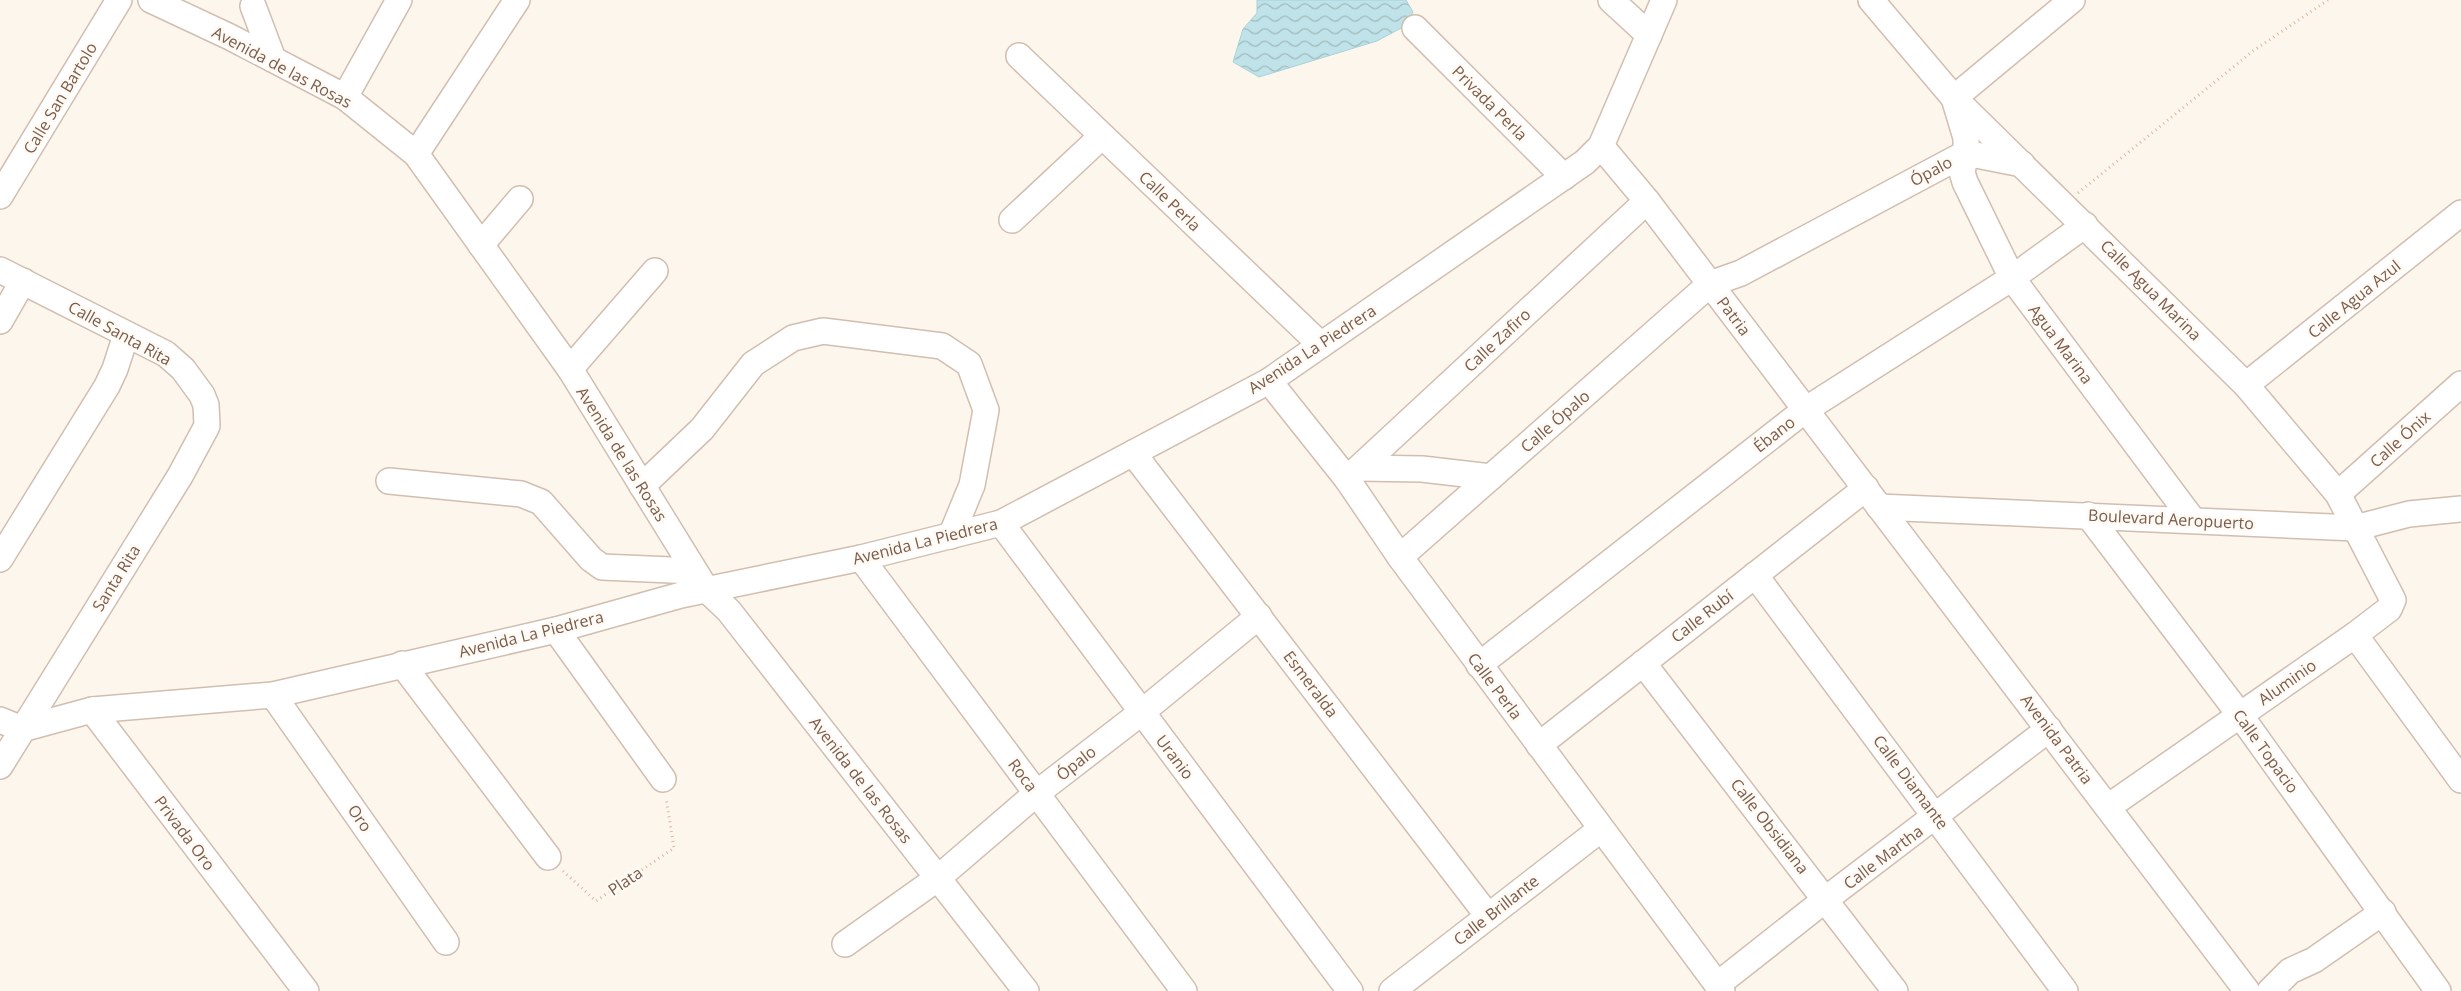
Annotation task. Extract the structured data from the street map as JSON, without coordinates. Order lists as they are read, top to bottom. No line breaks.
{"streets":{"street":["Avenida de las Rosas","Calle San Bartolo","Privada Perla","Ópalo","Calle Perla","Calle Agua Marina","Calle Agua Azul","Patria","Calle Santa Rita","Calle Zafiro","Agua Marina","Avenida La Piedrera","Calle Ópalo","Ébano","Calle Ónix","Boulevard Aeropuerto","Santa Rita","Calle Rubí","Aluminio","Esmeralda","Avenida Patria","Calle Topacio","Uranio","Roca","Calle Diamante","Oro","Calle Obsidiana","Privada Oro","Calle Martha","Calle Brillante"],"path":["Plata"]},"crossings":[["Avenida de las Rosas","Ópalo"],["Avenida de las Rosas","Avenida La Piedrera"],["Privada Perla","Avenida La Piedrera"],["Ópalo","Calle Agua Marina"],["Ópalo","Patria"],["Ópalo","Agua Marina"],["Ópalo","Calle Ópalo"],["Ópalo","Esmeralda"],["Ópalo","Uranio"],["Ópalo","Roca"],["Calle Perla","Calle Zafiro"],["Calle Perla","Avenida La Piedrera"],["Calle Perla","Calle Ópalo"],["Calle Perla","Ébano"],["Calle Perla","Calle Rubí"],["Calle Perla","Calle Martha"],["Calle Perla","Calle Brillante"],["Calle Agua Marina","Calle Agua Azul"],["Calle Agua Marina","Ébano"],["Calle Agua Marina","Calle Ónix"],["Calle Agua Marina","Boulevard Aeropuerto"],["Calle Agua Marina","Aluminio"],["Patria","Calle Zafiro"],["Patria","Avenida La Piedrera"],["Patria","Calle Ópalo"],["Patria","Ébano"],["Patria","Boulevard Aeropuerto"],["Patria","Calle Rubí"],["Patria","Avenida Patria"],["Calle Santa Rita","Santa Rita"],["Agua Marina","Ébano"],["Agua Marina","Boulevard Aeropuerto"],["Avenida La Piedrera","Santa Rita"],["Avenida La Piedrera","Esmeralda"],["Avenida La Piedrera","Uranio"],["Avenida La Piedrera","Roca"],["Avenida La Piedrera","Oro"],["Avenida La Piedrera","Privada Oro"],["Boulevard Aeropuerto","Calle Rubí"],["Boulevard Aeropuerto","Avenida Patria"],["Boulevard Aeropuerto","Calle Topacio"],["Calle Rubí","Avenida Patria"],["Calle Rubí","Calle Diamante"],["Calle Rubí","Calle Obsidiana"],["Aluminio","Avenida Patria"],["Aluminio","Calle Topacio"],["Esmeralda","Calle Brillante"],["Avenida Patria","Calle Martha"],["Calle Diamante","Calle Martha"],["Calle Obsidiana","Calle Martha"]]}
